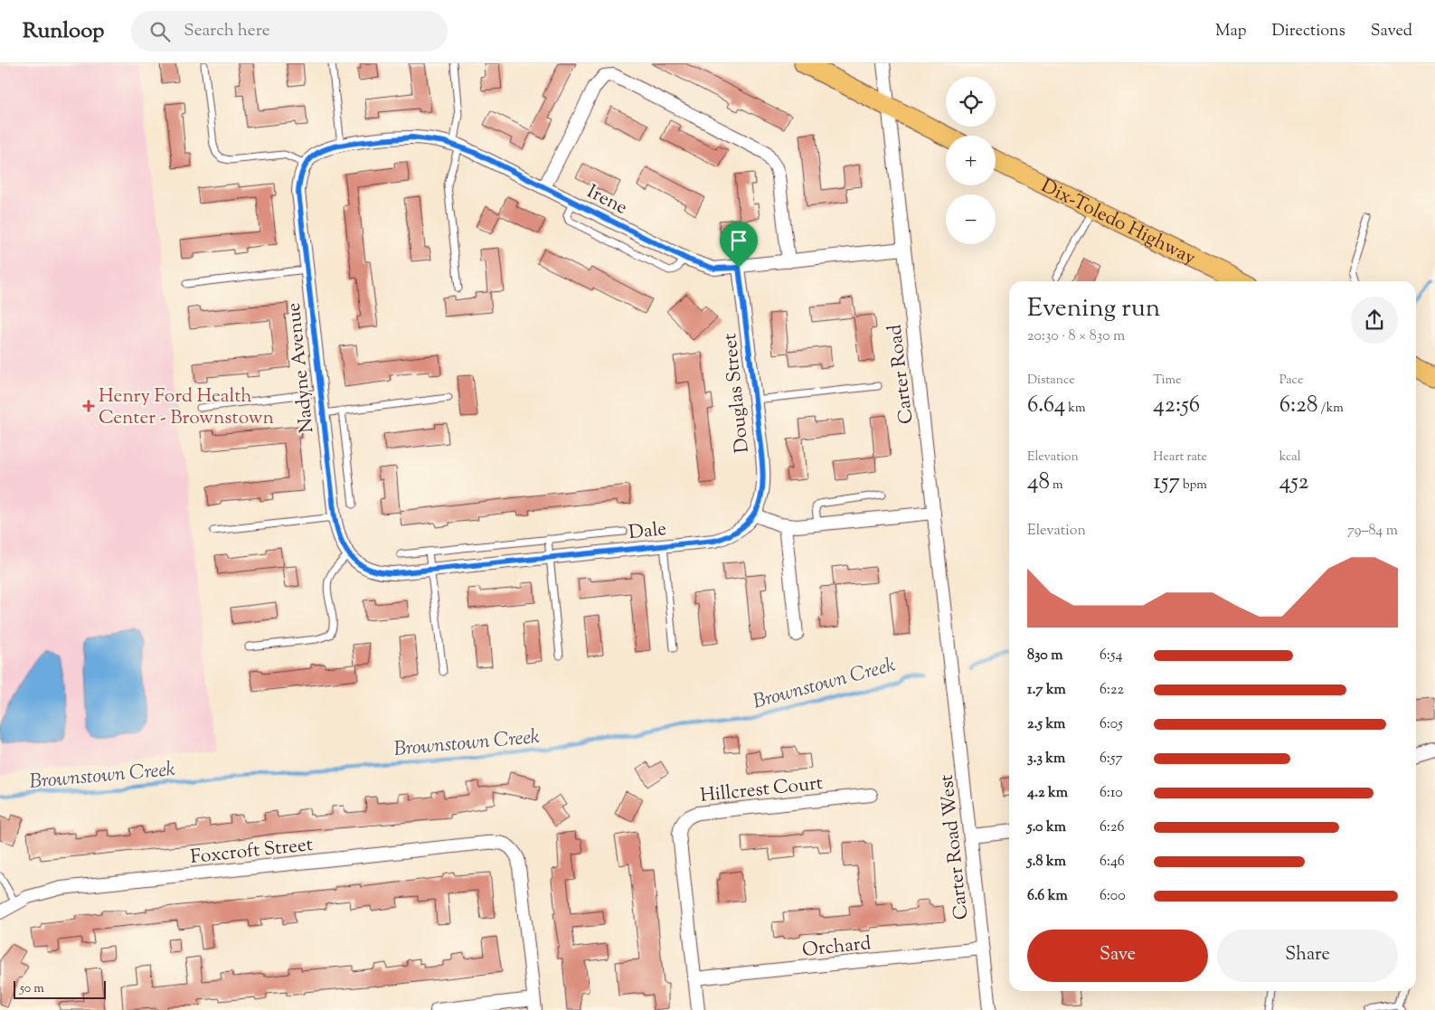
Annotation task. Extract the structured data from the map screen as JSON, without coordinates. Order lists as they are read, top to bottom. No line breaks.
{"streets":{"main road":["Dix-Toledo Highway"],"street":["Irene","Nadyne Avenue","Carter Road","Douglas Street","Dale","Hillcrest Court","Carter Road West","Foxcroft Street","Orchard"]},"crossings":[["Irene","Nadyne Avenue"],["Irene","Carter Road"],["Irene","Douglas Street"],["Nadyne Avenue","Dale"],["Carter Road","Carter Road West"],["Douglas Street","Dale"],["Hillcrest Court","Orchard"],["Carter Road West","Orchard"]],"water":["Brownstown Creek"],"places":{"health":["Henry Ford Health Center - Brownstown"]},"scale_bar":"50 m","page":{"header":"Runloop","search":"Search here","nav":["Map","Directions","Saved"],"map_buttons":["+","−"],"heading":["Evening run","20:30 · 8 × 830 m"],"stats":[["Distance","6.64 km"],["Time","42:56"],["Pace","6:28 /km"],["Elevation","48 m"],["Heart rate","157 bpm"],["kcal","452"]],"chart":["Elevation","79–84 m"],"list":[{"name":"830 m","note":"6:54"},{"name":"1.7 km","note":"6:22"},{"name":"2.5 km","note":"6:05"},{"name":"3.3 km","note":"6:57"},{"name":"4.2 km","note":"6:10"},{"name":"5.0 km","note":"6:26"},{"name":"5.8 km","note":"6:46"},{"name":"6.6 km","note":"6:00"}],"buttons":["Save","Share"],"scale":"50 m"}}
